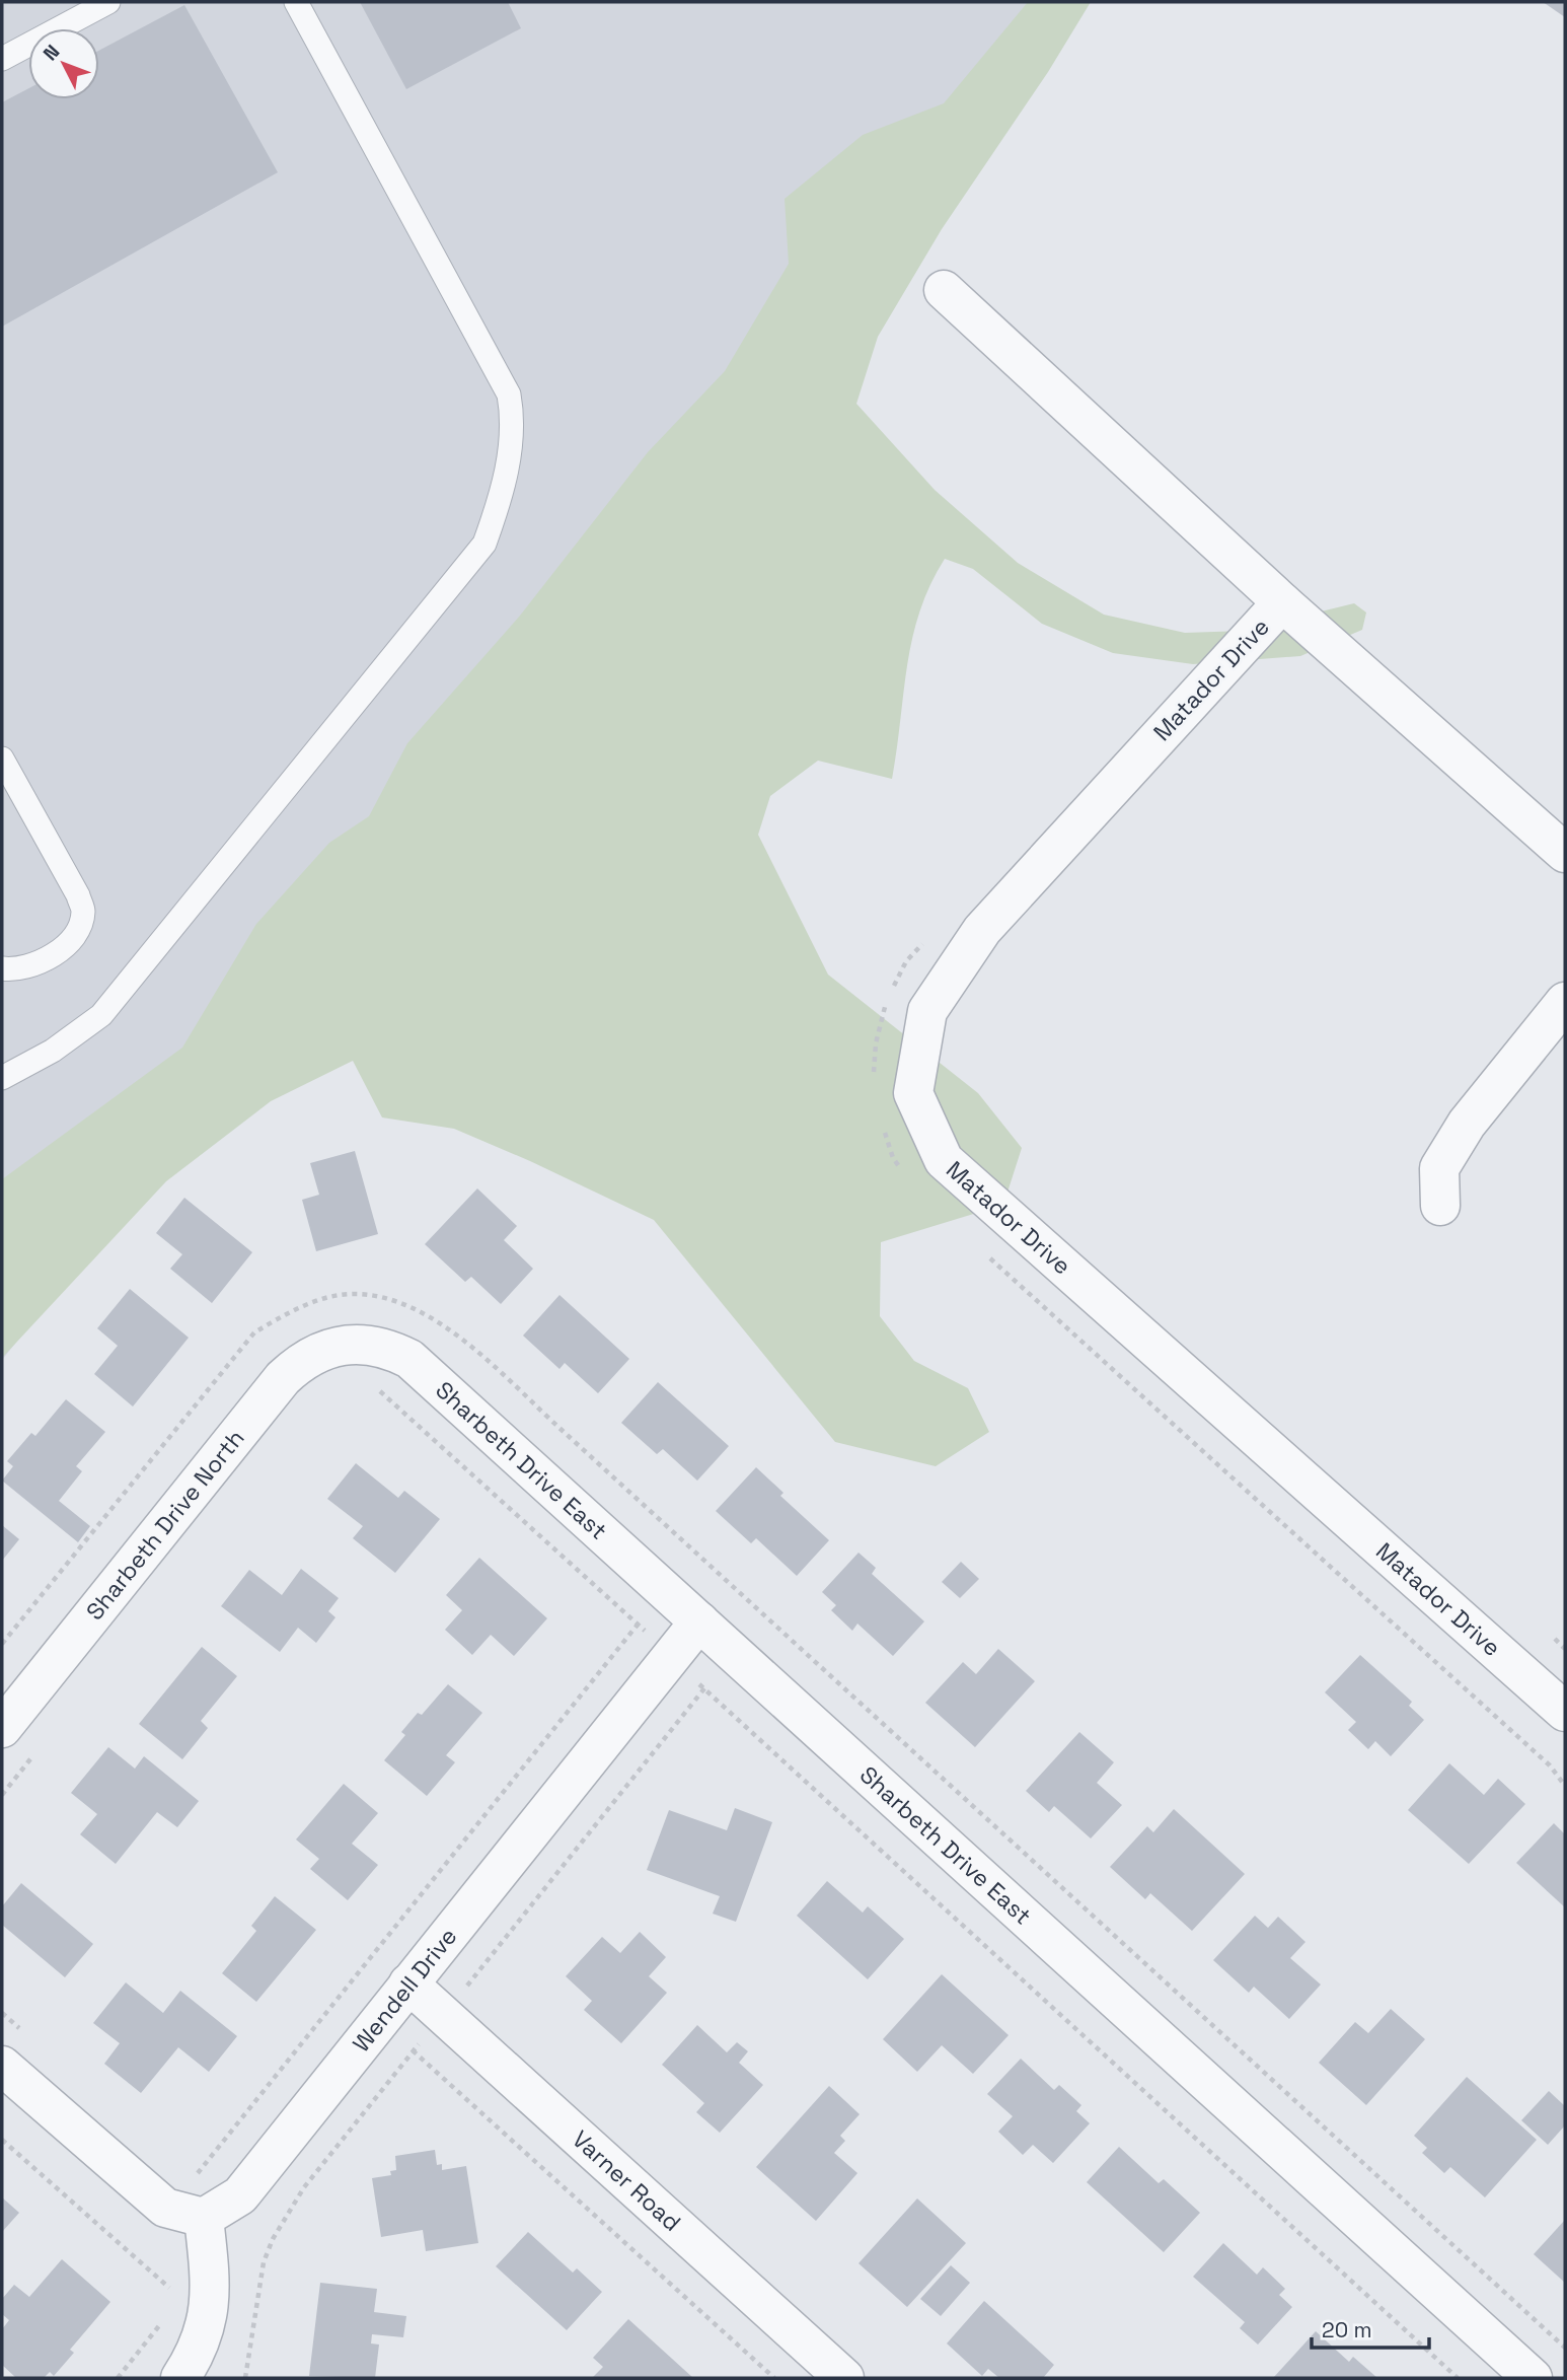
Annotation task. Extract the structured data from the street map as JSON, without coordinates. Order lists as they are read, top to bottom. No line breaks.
{"streets":{"street":["Matador Drive","Sharbeth Drive East","Sharbeth Drive North","Wendell Drive","Varner Road"]},"crossings":[["Sharbeth Drive East","Sharbeth Drive North"],["Sharbeth Drive East","Wendell Drive"],["Wendell Drive","Varner Road"]],"scale_bar":"20 m","north":"top left"}
